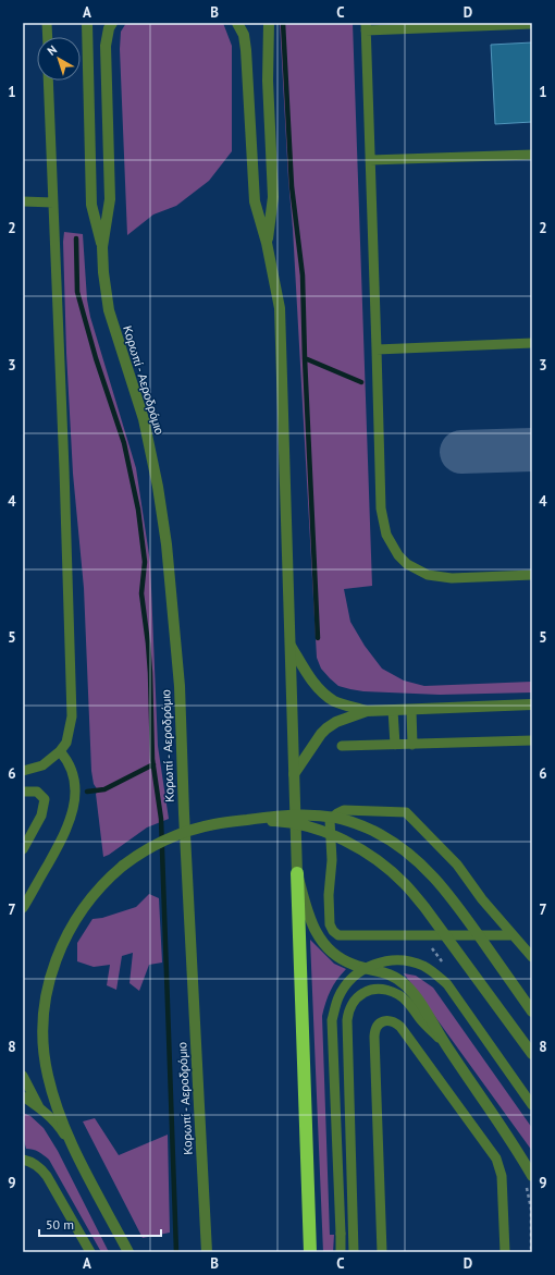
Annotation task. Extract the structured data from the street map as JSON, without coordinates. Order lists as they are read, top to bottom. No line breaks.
{"streets":{"street":["Κορωπί - Αεροδρόμιο"]},"scale_bar":"50 m","north":"top left","grid":{"columns":["A","B","C","D"],"rows":["1","2","3","4","5","6","7","8","9"]}}
